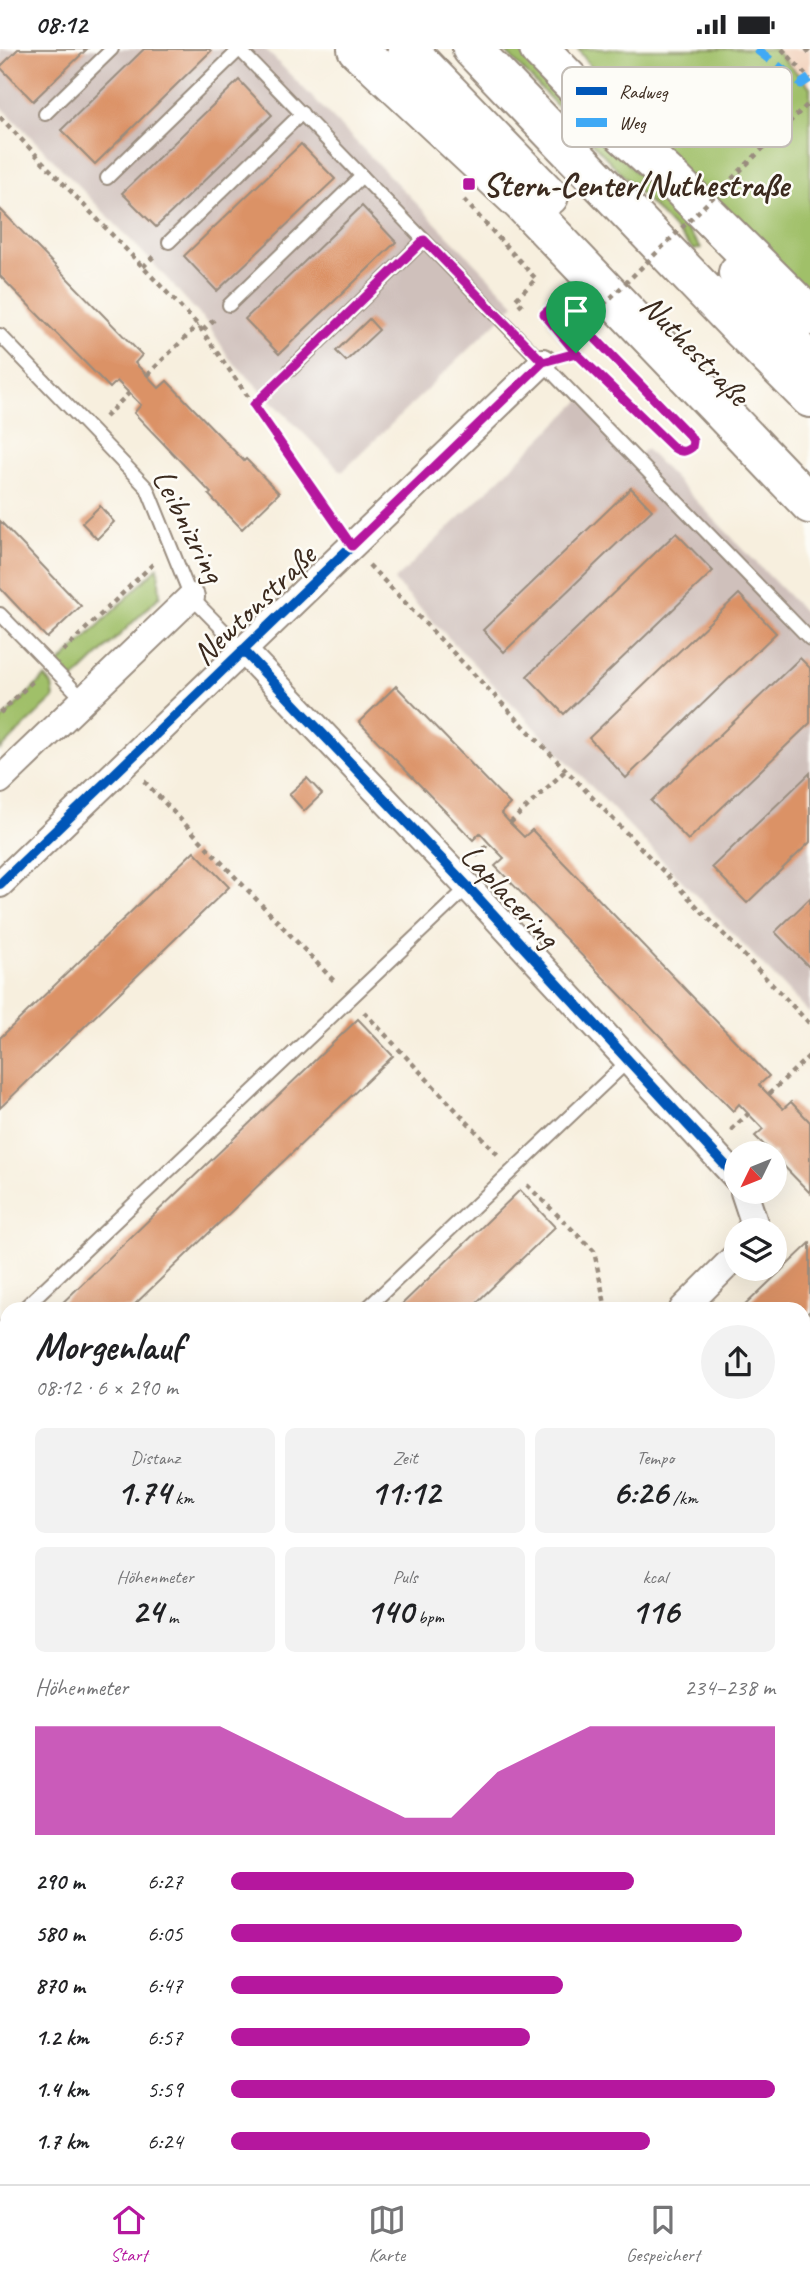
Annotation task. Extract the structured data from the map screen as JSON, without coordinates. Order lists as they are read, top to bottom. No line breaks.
{"streets":{"highway":["Nuthestraße"],"street":["Newtonstraße","Laplacering"],"lane":["Leibnizring"]},"crossings":[["Leibnizring","Newtonstraße"],["Leibnizring","Laplacering"],["Newtonstraße","Laplacering"]],"places":{"transit":["Stern-Center/Nuthestraße"]},"legend":["Radweg","Weg"],"north":"bottom left","page":{"status":"08:12","heading":["Morgenlauf","08:12 · 6 × 290 m"],"stats":[["Distanz","1.74 km"],["Zeit","11:12"],["Tempo","6:26 /km"],["Höhenmeter","24 m"],["Puls","140 bpm"],["kcal","116"]],"chart":["Höhenmeter","234–238 m"],"list":[{"name":"290 m","note":"6:27"},{"name":"580 m","note":"6:05"},{"name":"870 m","note":"6:47"},{"name":"1.2 km","note":"6:57"},{"name":"1.4 km","note":"5:59"},{"name":"1.7 km","note":"6:24"}],"tabs":["Start","Karte","Gespeichert"]}}
